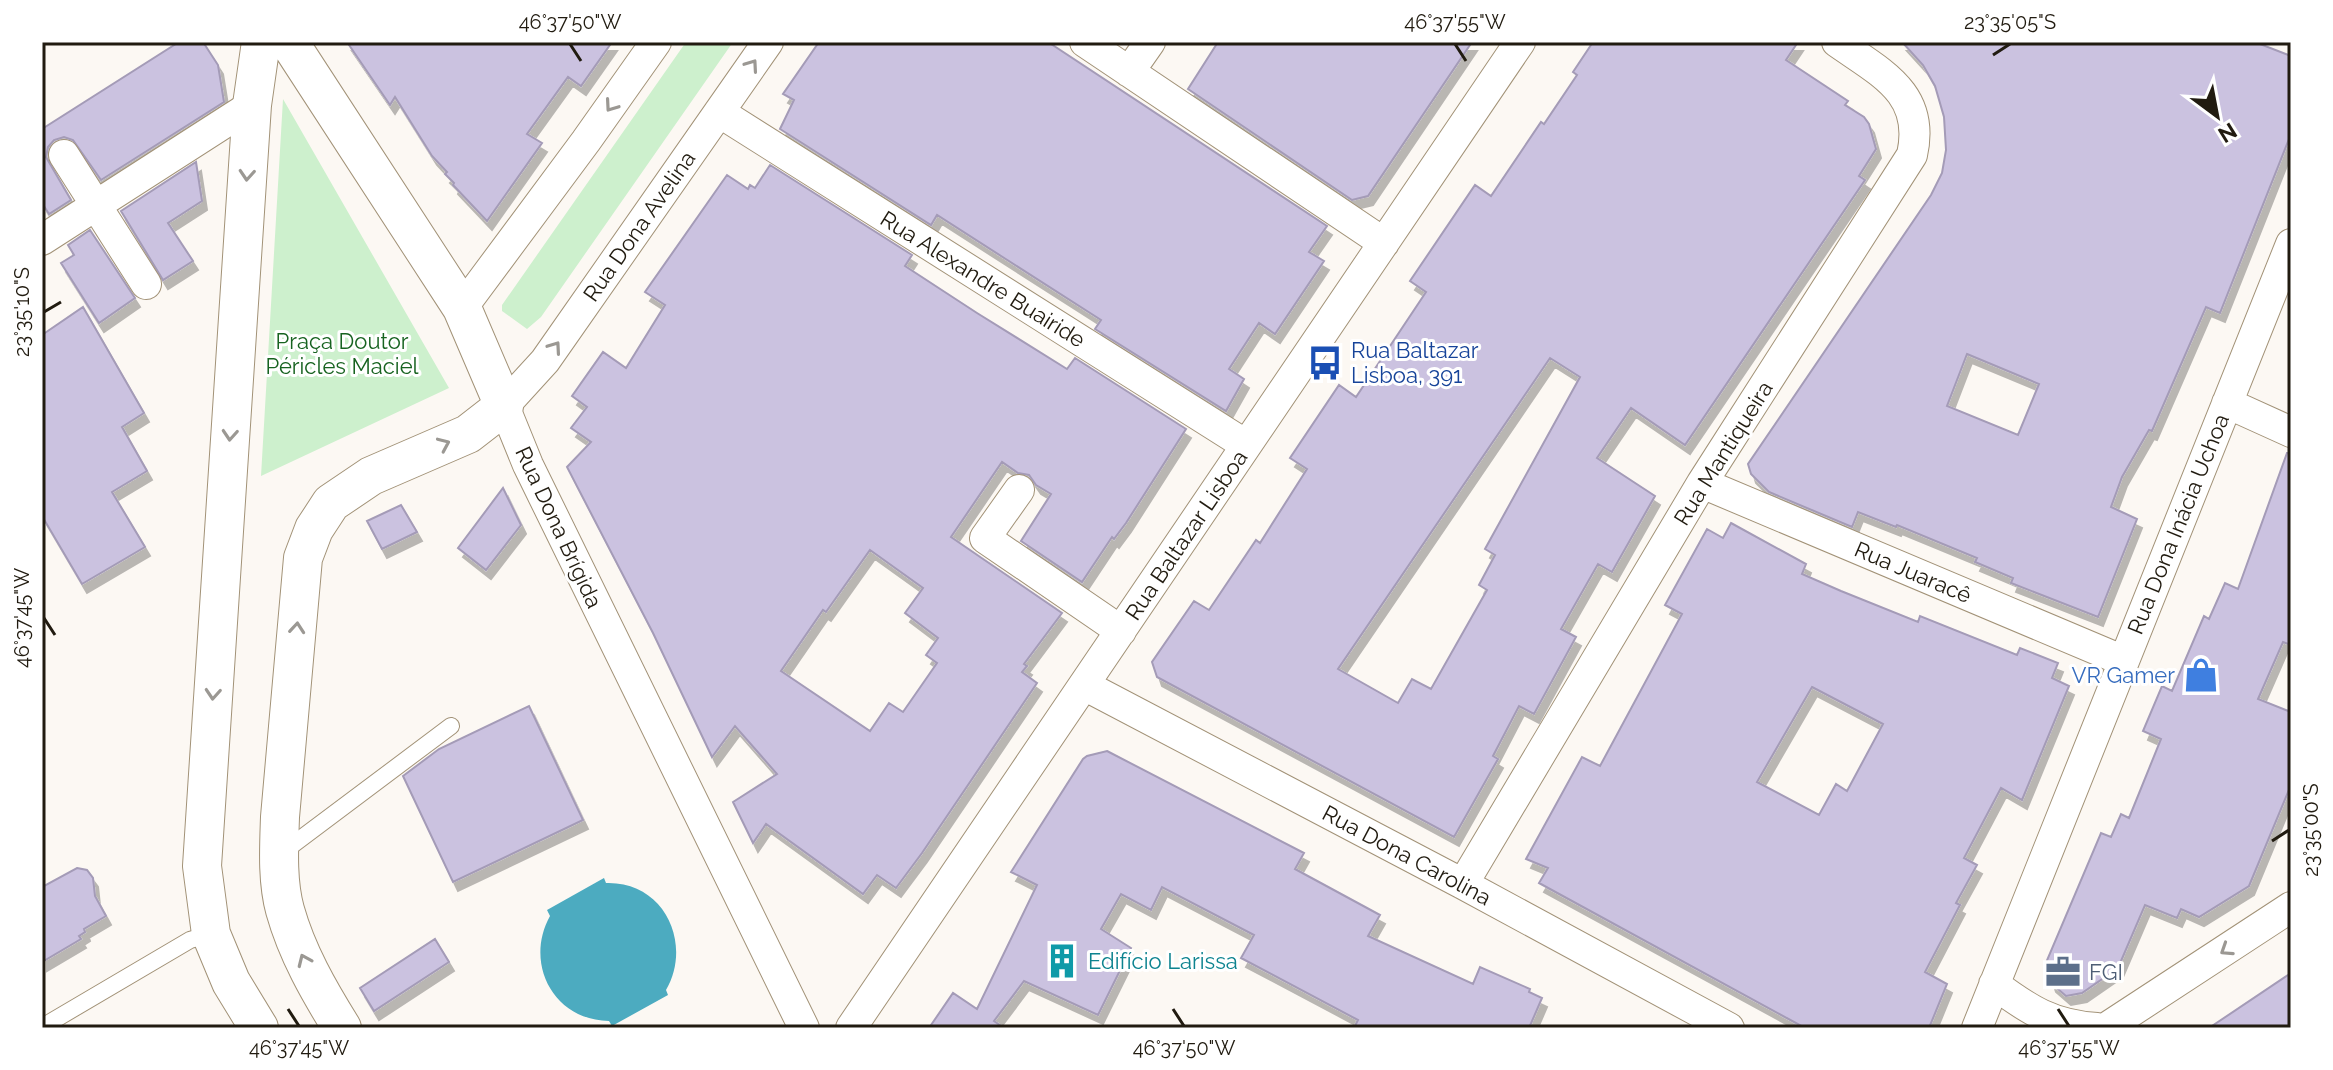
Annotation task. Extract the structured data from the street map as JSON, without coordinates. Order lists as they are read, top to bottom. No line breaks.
{"streets":{"street":["Rua Dona Avelina","Rua Alexandre Buairide","Rua Mantiqueira","Rua Dona Inácia Uchoa","Rua Dona Brígida","Rua Baltazar Lisboa","Rua Juaracê","Rua Dona Carolina"]},"crossings":[["Rua Dona Avelina","Rua Alexandre Buairide"],["Rua Dona Avelina","Rua Dona Brígida"],["Rua Alexandre Buairide","Rua Baltazar Lisboa"],["Rua Mantiqueira","Rua Juaracê"],["Rua Mantiqueira","Rua Dona Carolina"],["Rua Dona Inácia Uchoa","Rua Juaracê"],["Rua Baltazar Lisboa","Rua Dona Carolina"]],"parks":["Praça Doutor Péricles Maciel"],"places":{"bus stop":["Rua Baltazar Lisboa, 391"],"shop":["VR Gamer"],"building":["Edifício Larissa"],"office":["FGI"]},"north":"bottom right","coordinates":["46°37'50\"W","46°37'55\"W","23°35'05\"S","23°35'10\"S","46°37'45\"W","23°35'00\"S"]}
